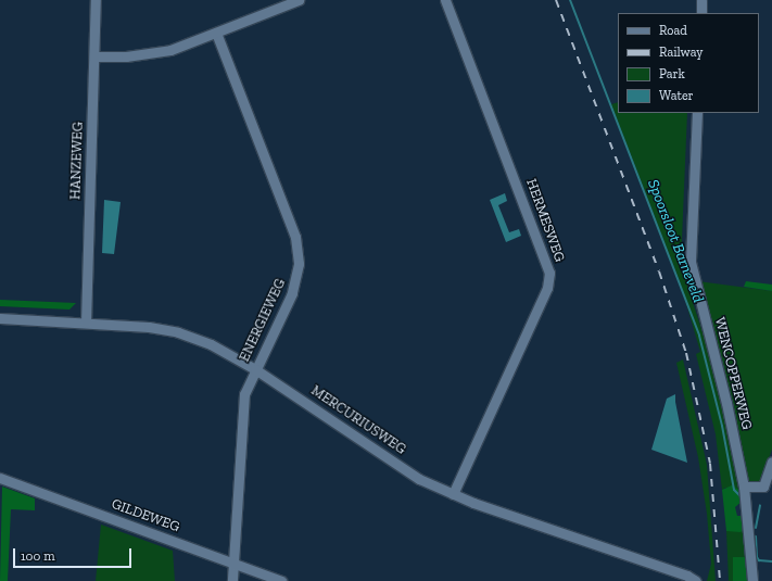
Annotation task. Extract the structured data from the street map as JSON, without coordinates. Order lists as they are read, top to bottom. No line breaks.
{"streets":{"street":["HANZEWEG","HERMESWEG","ENERGIEWEG","WENCOPPERWEG","MERCURIUSWEG","GILDEWEG"]},"crossings":[["HANZEWEG","MERCURIUSWEG"],["HERMESWEG","MERCURIUSWEG"],["ENERGIEWEG","MERCURIUSWEG"],["ENERGIEWEG","GILDEWEG"]],"water":["Spoorsloot Barneveld"],"legend":["Road","Railway","Park","Water"],"scale_bar":"100 m"}
